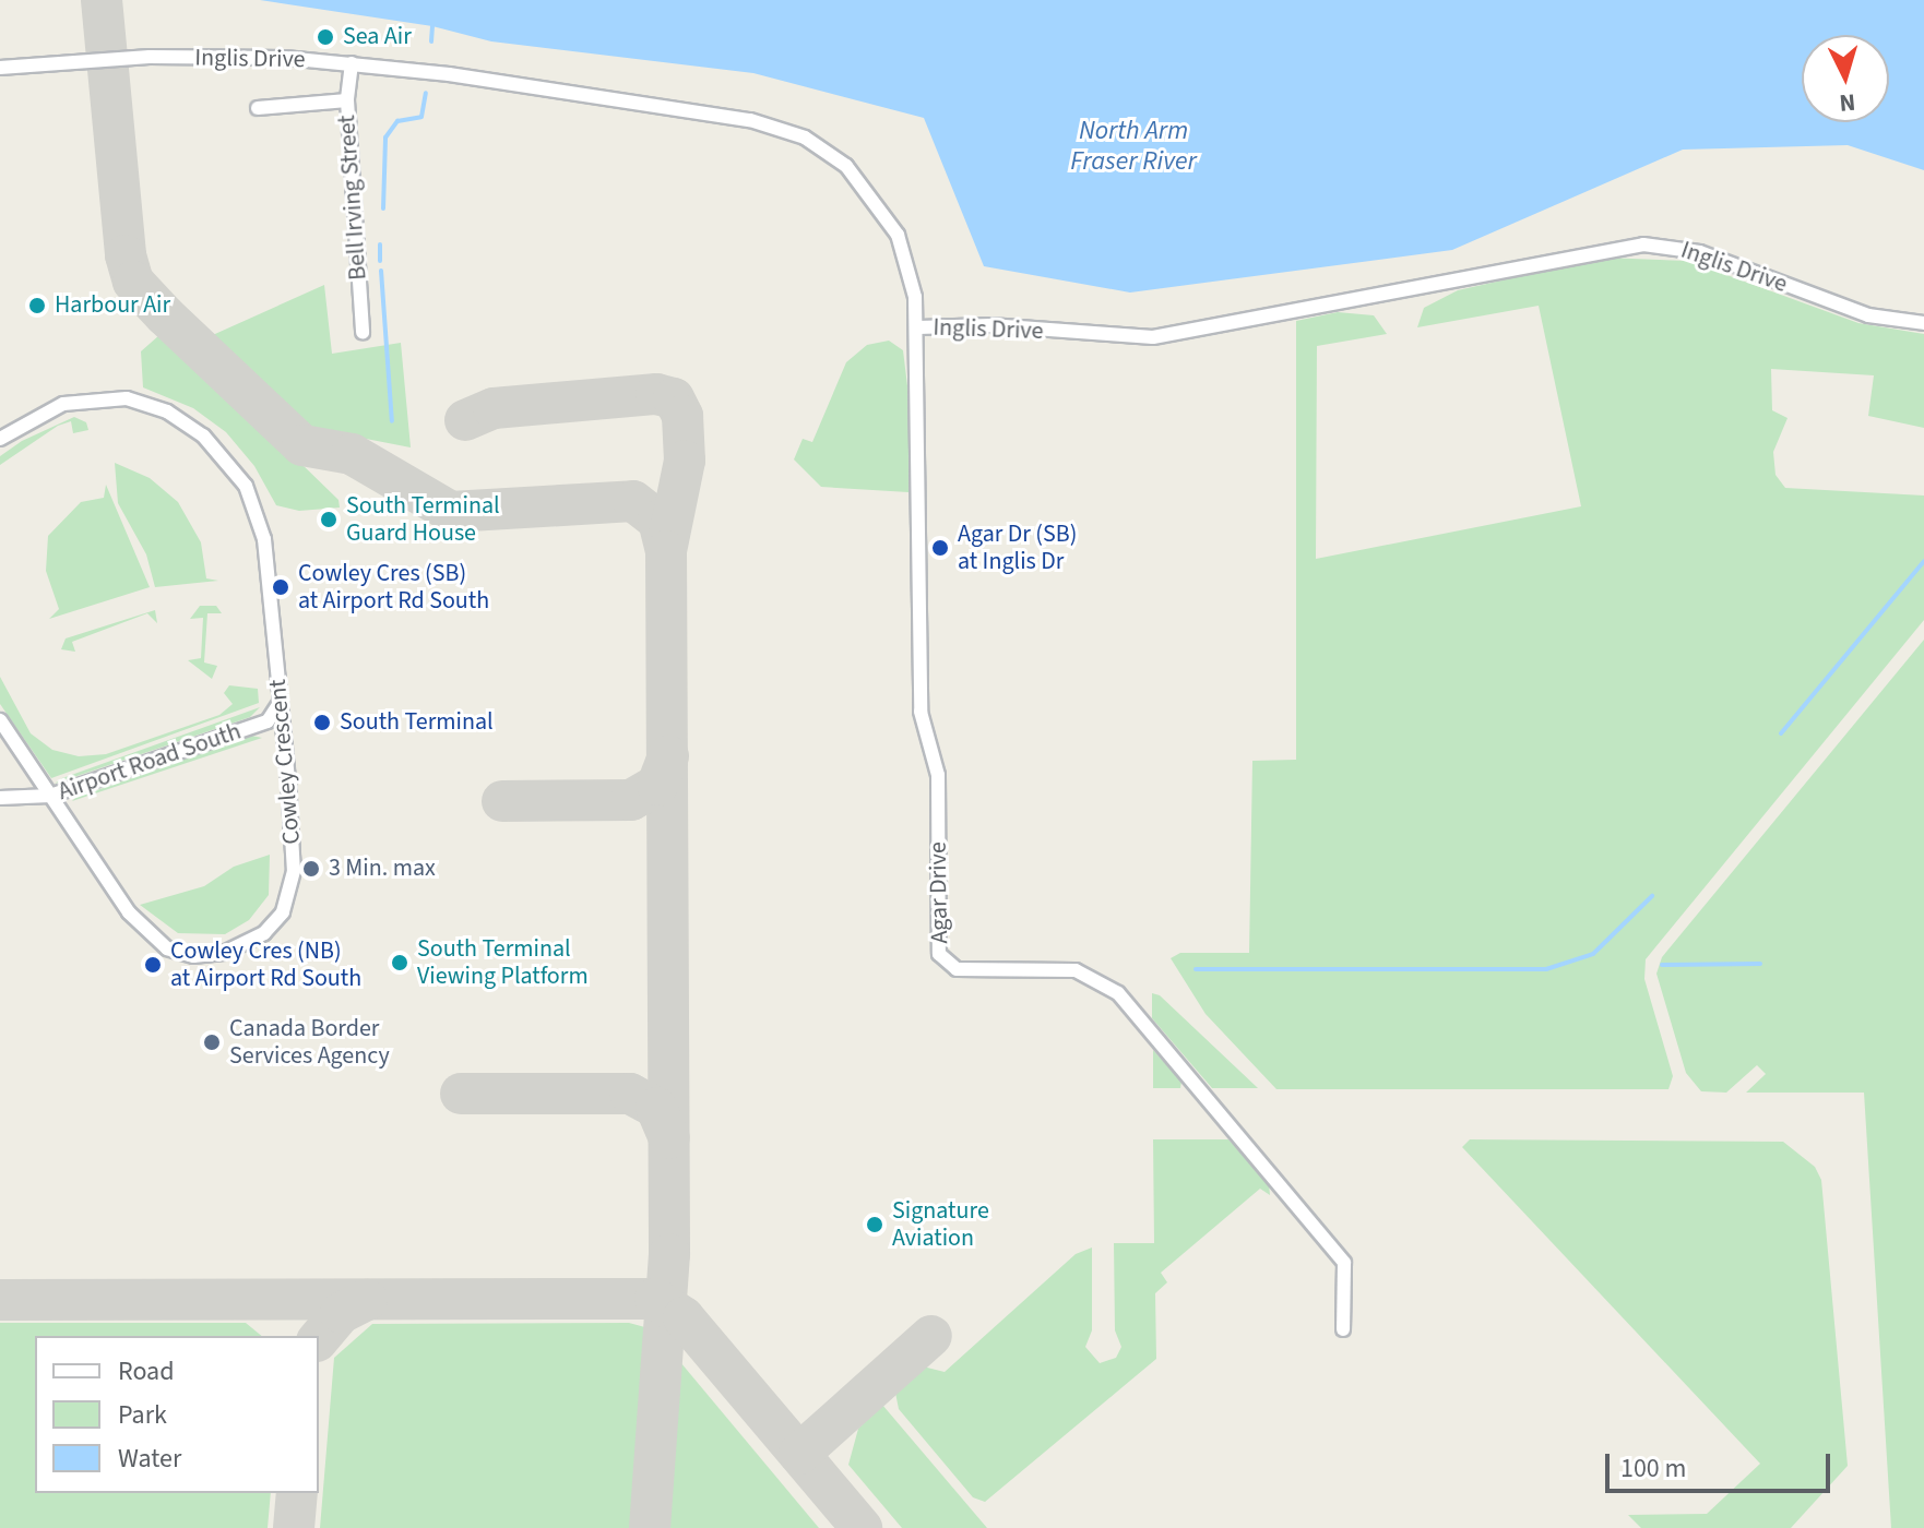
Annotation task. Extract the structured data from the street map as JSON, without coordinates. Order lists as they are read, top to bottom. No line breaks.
{"streets":{"street":["Inglis Drive","Bell Irving Street","Airport Road South","Cowley Crescent","Agar Drive"]},"crossings":[["Inglis Drive","Bell Irving Street"],["Inglis Drive","Agar Drive"],["Airport Road South","Cowley Crescent"]],"water":["North Arm Fraser River"],"places":["Sea Air","Harbour Air","South Terminal Guard House","Agar Dr (SB) at Inglis Dr","Cowley Cres (SB) at Airport Rd South","South Terminal","3 Min. max","South Terminal Viewing Platform","Cowley Cres (NB) at Airport Rd South","Canada Border Services Agency","Signature Aviation"],"legend":["Road","Park","Water"],"scale_bar":"100 m","north":"bottom"}
